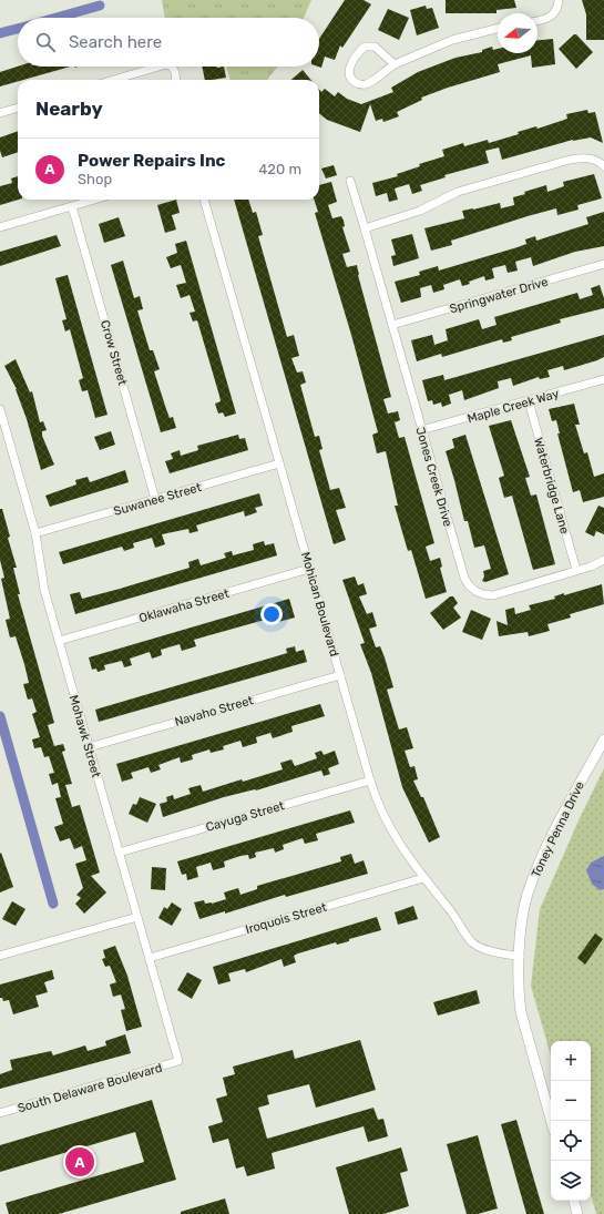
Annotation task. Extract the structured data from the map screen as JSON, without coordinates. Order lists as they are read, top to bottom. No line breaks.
{"streets":{"street":["Springwater Drive","Crow Street","Maple Creek Way","Jones Creek Drive","Waterbridge Lane","Suwanee Street","Mohican Boulevard","Oklawaha Street","Navaho Street","Mohawk Street","Cayuga Street","Toney Penna Drive","Iroquois Street","South Delaware Boulevard"]},"crossings":[["Springwater Drive","Jones Creek Drive"],["Crow Street","Suwanee Street"],["Maple Creek Way","Jones Creek Drive"],["Maple Creek Way","Waterbridge Lane"],["Jones Creek Drive","Waterbridge Lane"],["Suwanee Street","Mohican Boulevard"],["Suwanee Street","Mohawk Street"],["Mohican Boulevard","Oklawaha Street"],["Mohican Boulevard","Navaho Street"],["Mohican Boulevard","Cayuga Street"],["Mohican Boulevard","Toney Penna Drive"],["Mohican Boulevard","Iroquois Street"],["Oklawaha Street","Mohawk Street"],["Navaho Street","Mohawk Street"],["Mohawk Street","Cayuga Street"],["Mohawk Street","Iroquois Street"],["Mohawk Street","South Delaware Boulevard"]],"north":"left","page":{"search":"Search here","heading":"Nearby","list":[{"mark":"A","name":"Power Repairs Inc","note":"Shop","value":"420 m"}],"map_buttons":["+","−"],"pins":"A"}}
